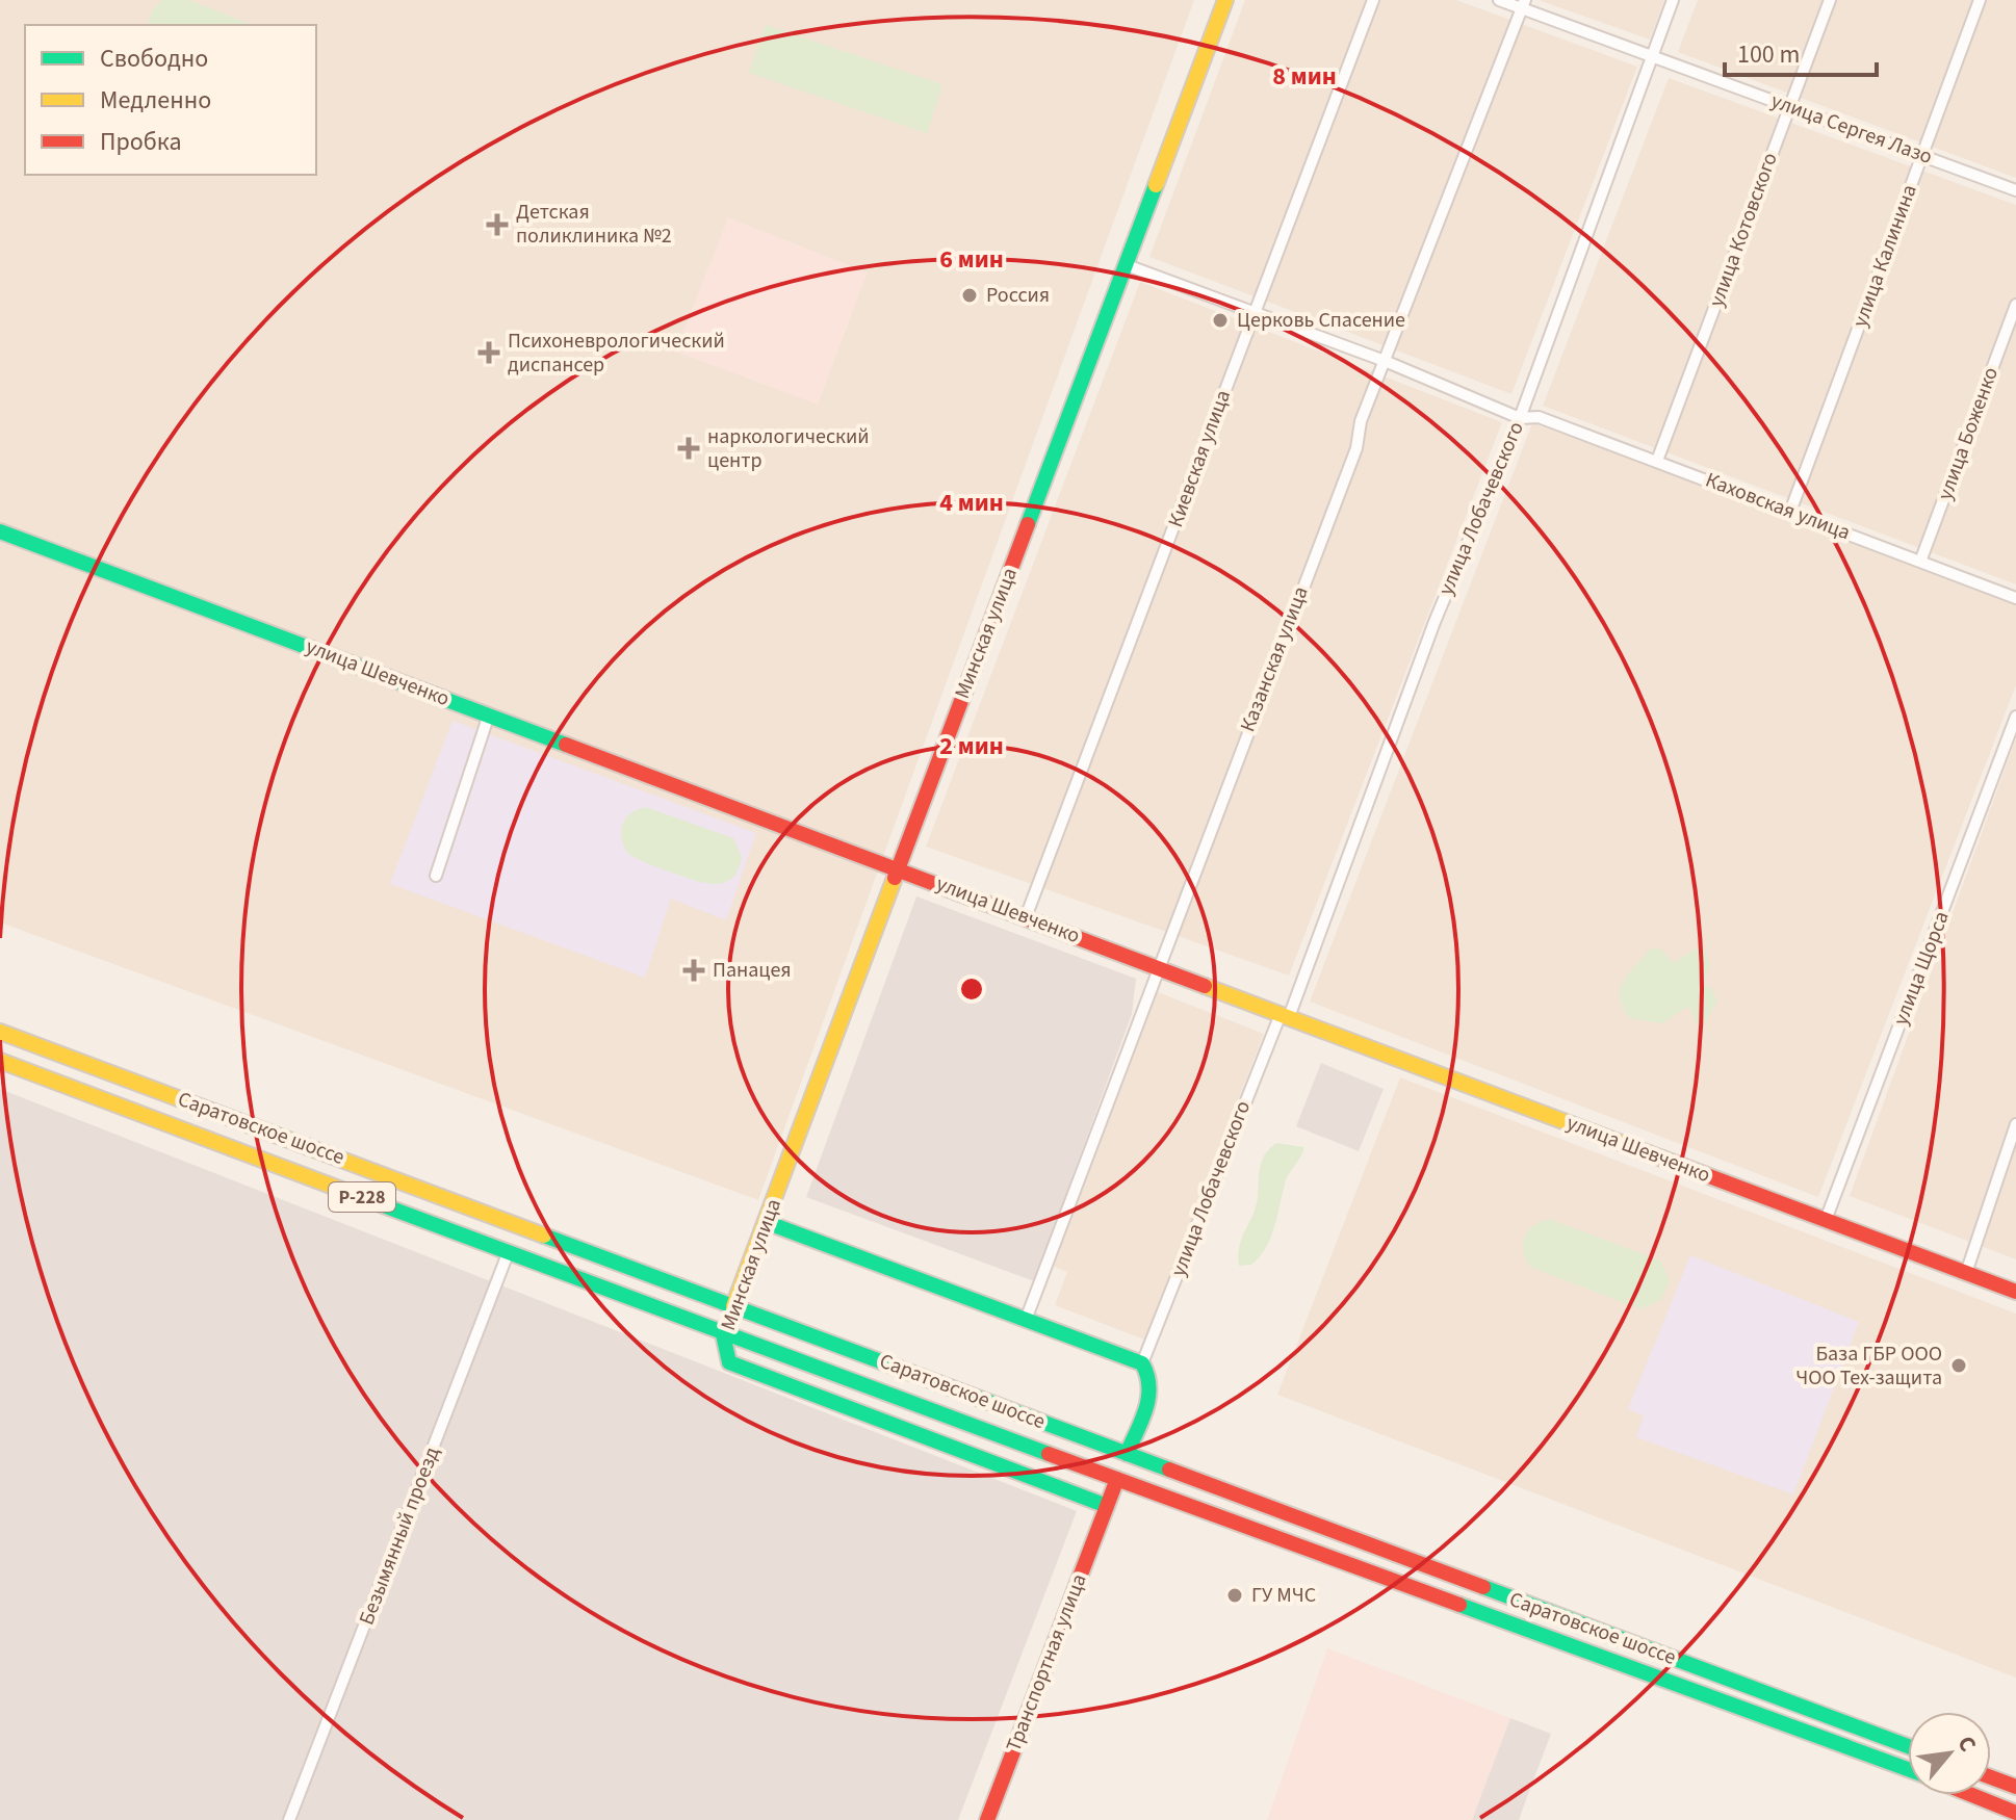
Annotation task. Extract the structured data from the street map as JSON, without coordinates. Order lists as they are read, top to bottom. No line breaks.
{"streets":{"main road":["Минская улица","улица Шевченко","Саратовское шоссе","Р-228","Транспортная улица"],"street":["улица Сергея Лазо","улица Котовского","улица Калинина","улица Боженко","Киевская улица","Каховская улица","улица Лобачевского","Казанская улица","улица Щорса","Безымянный проезд"]},"crossings":[["улица Сергея Лазо","улица Котовского"],["улица Сергея Лазо","улица Калинина"],["улица Сергея Лазо","улица Лобачевского"],["улица Сергея Лазо","Казанская улица"],["улица Котовского","Каховская улица"],["улица Калинина","Каховская улица"],["улица Боженко","Каховская улица"],["Киевская улица","Каховская улица"],["Киевская улица","улица Шевченко"],["Каховская улица","улица Лобачевского"],["Каховская улица","Минская улица"],["Каховская улица","Казанская улица"],["улица Лобачевского","улица Шевченко"],["улица Лобачевского","Транспортная улица"],["Минская улица","улица Шевченко"],["Минская улица","Саратовское шоссе"],["Минская улица","Транспортная улица"],["Казанская улица","улица Шевченко"],["улица Шевченко","улица Щорса"],["Саратовское шоссе","Безымянный проезд"],["Саратовское шоссе","Транспортная улица"]],"places":{"health":["Детская поликлиника №2","Психоневрологический диспансер","наркологический центр","Панацея"],"other":["Россия","Церковь Спасение","База ГБР ООО ЧОО Тех-защита","ГУ МЧС"]},"legend":["Свободно","Медленно","Пробка"],"scale_bar":"100 m","north":"top right","rings":["8 мин","6 мин","4 мин","2 мин"]}
